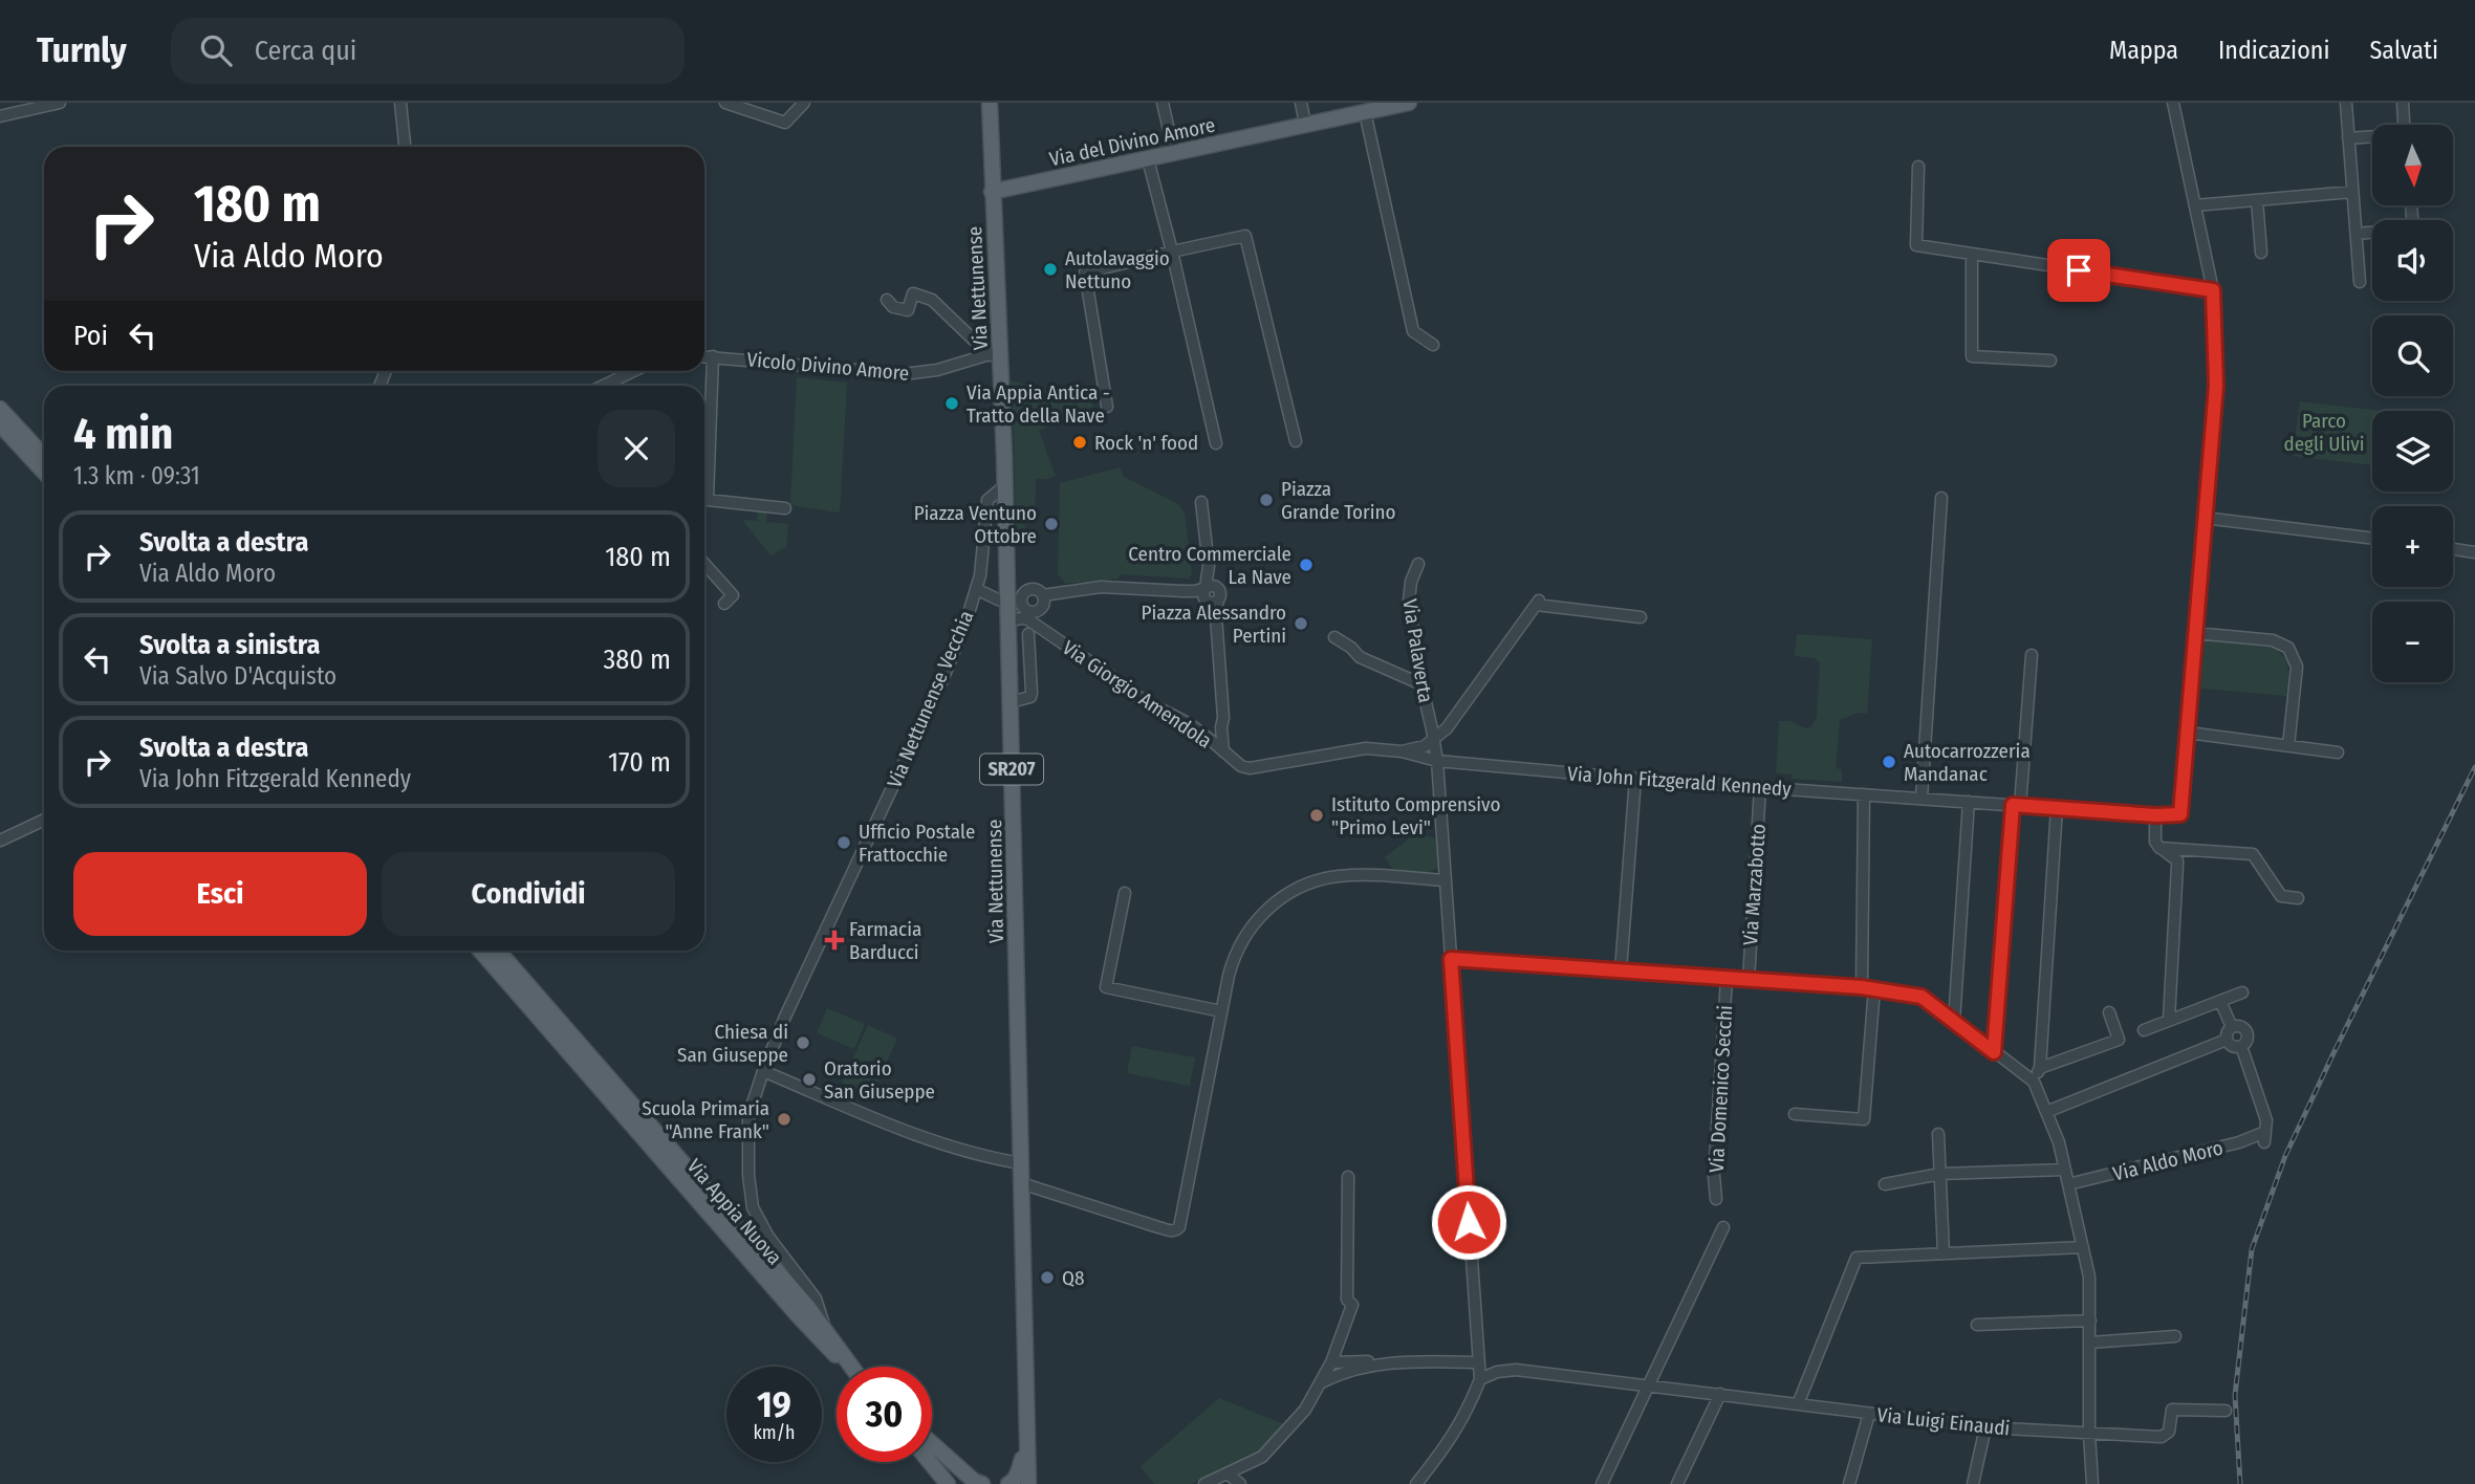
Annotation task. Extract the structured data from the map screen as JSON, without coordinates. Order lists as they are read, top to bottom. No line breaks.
{"streets":{"main road":["Via del Divino Amore","Via Nettunense","SR207","Via Appia Nuova"],"street":["Vicolo Divino Amore","Via Palaverta","Via Giorgio Amendola","Via Nettunense Vecchia","Via John Fitzgerald Kennedy","Via Marzabotto","Via Domenico Secchi","Via Aldo Moro","Via Luigi Einaudi"]},"crossings":[["Via del Divino Amore","Via Nettunense"],["Via Nettunense","Vicolo Divino Amore"],["Via Nettunense","Via Giorgio Amendola"],["Via Nettunense","Via Nettunense Vecchia"],["Via Palaverta","Via Giorgio Amendola"],["Via Palaverta","Via John Fitzgerald Kennedy"],["Via Palaverta","Via Luigi Einaudi"],["Via Giorgio Amendola","Via John Fitzgerald Kennedy"],["Via Nettunense Vecchia","Via Appia Nuova"],["Via John Fitzgerald Kennedy","Via Marzabotto"]],"parks":["Parco degli Ulivi"],"places":{"other":["Autolavaggio Nettuno","Via Appia Antica - Tratto della Nave","Rock 'n' food","Piazza Grande Torino","Piazza Ventuno Ottobre","Centro Commerciale La Nave","Piazza Alessandro Pertini","Autocarrozzeria Mandanac","Istituto Comprensivo \"Primo Levi\"","Ufficio Postale Frattocchie","Chiesa di San Giuseppe","Oratorio San Giuseppe","Scuola Primaria \"Anne Frank\"","Q8"],"health":["Farmacia Barducci"]},"north":"bottom","page":{"header":"Turnly","search":"Cerca qui","nav":["Mappa","Indicazioni","Salvati"],"map_buttons":["+","−"],"turn":["180 m","Via Aldo Moro"],"then":"Poi","heading":["4 min","1.3 km · 09:31"],"list":[{"name":"Svolta a destra","note":"Via Aldo Moro","value":"180 m"},{"name":"Svolta a sinistra","note":"Via Salvo D'Acquisto","value":"380 m"},{"name":"Svolta a destra","note":"Via John Fitzgerald Kennedy","value":"170 m"}],"buttons":["Esci","Condividi"],"speed":"19 km/h","limit":"30"}}
